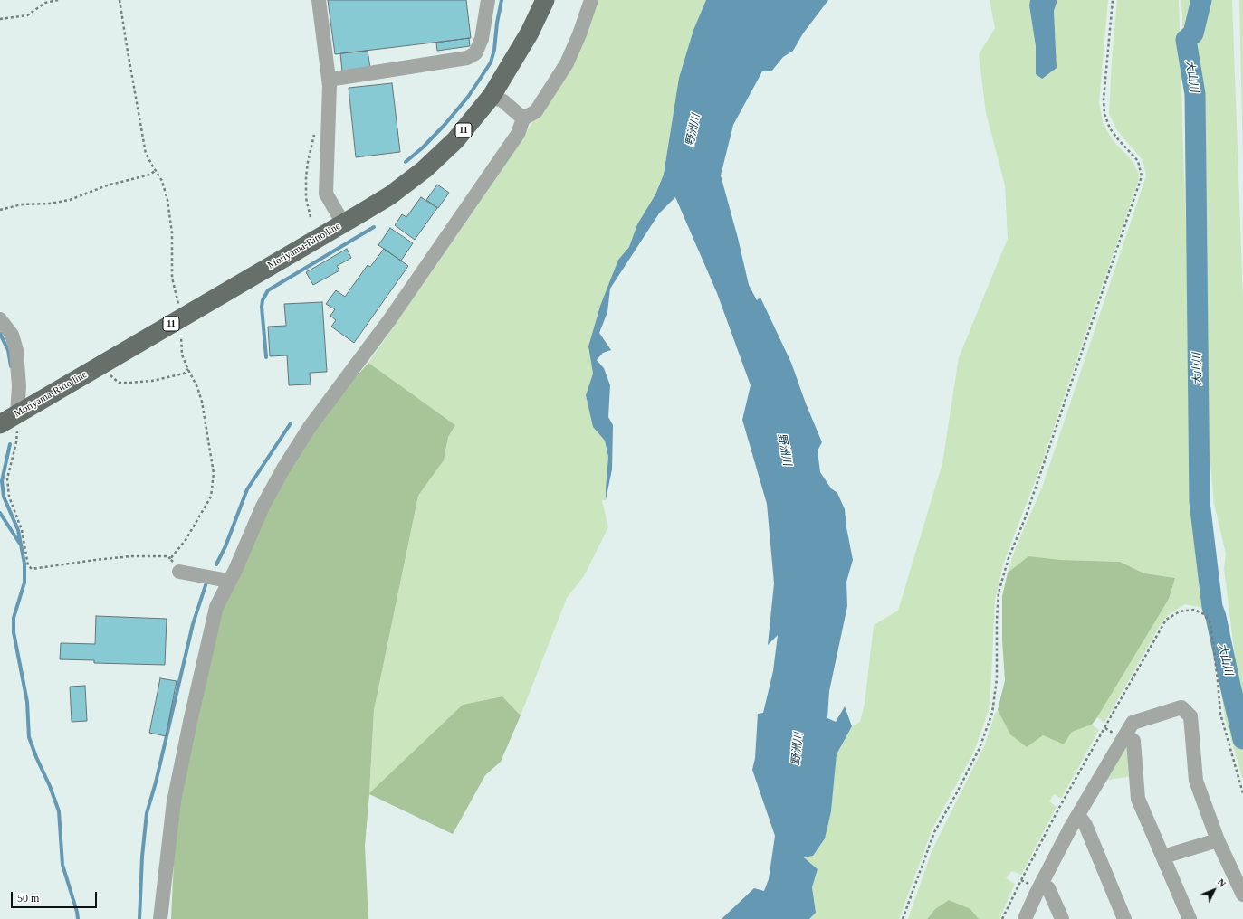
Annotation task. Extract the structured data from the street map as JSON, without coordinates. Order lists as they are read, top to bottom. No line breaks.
{"streets":{"main road":["11","Moriyama-Ritto line"]},"water":["大山川","野洲川"],"scale_bar":"50 m","north":"top right"}
